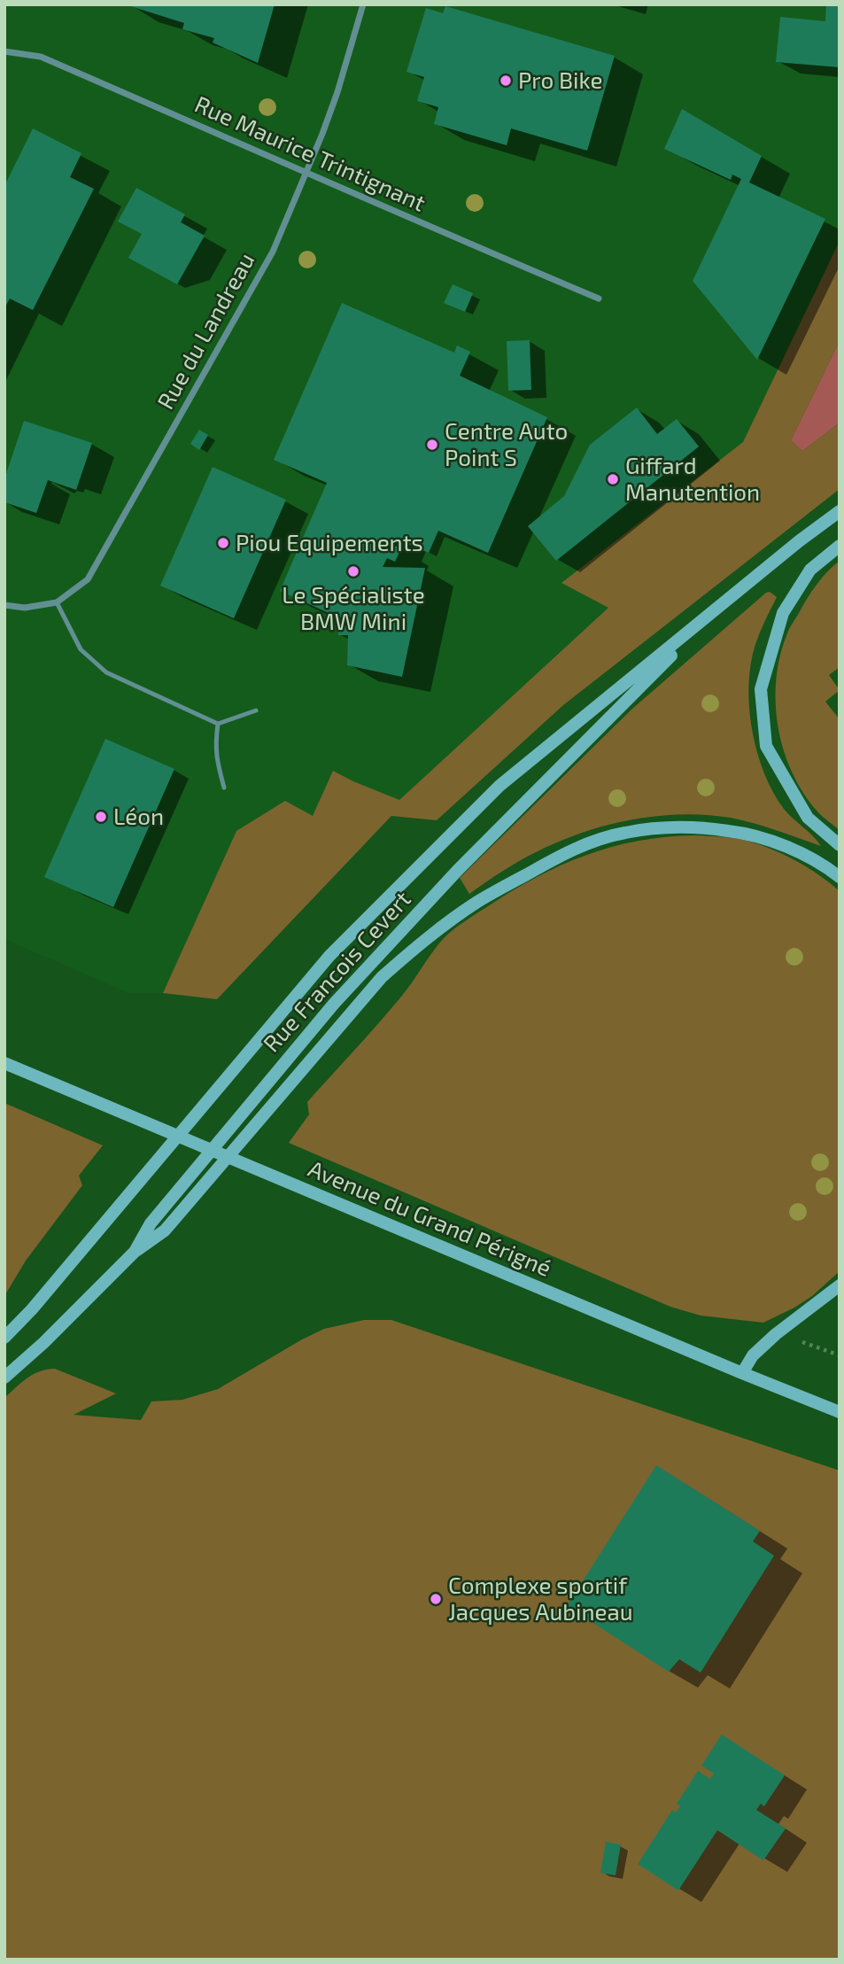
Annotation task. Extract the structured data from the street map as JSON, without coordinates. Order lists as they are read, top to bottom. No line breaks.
{"streets":{"street":["Rue Maurice Trintignant","Rue du Landreau","Rue Francois Cevert","Avenue du Grand Périgné"]},"crossings":[["Rue Maurice Trintignant","Rue du Landreau"]],"places":["Pro Bike","Centre Auto Point S","Giffard Manutention","Piou Equipements","Le Spécialiste BMW Mini","Léon","Complexe sportif Jacques Aubineau"]}
